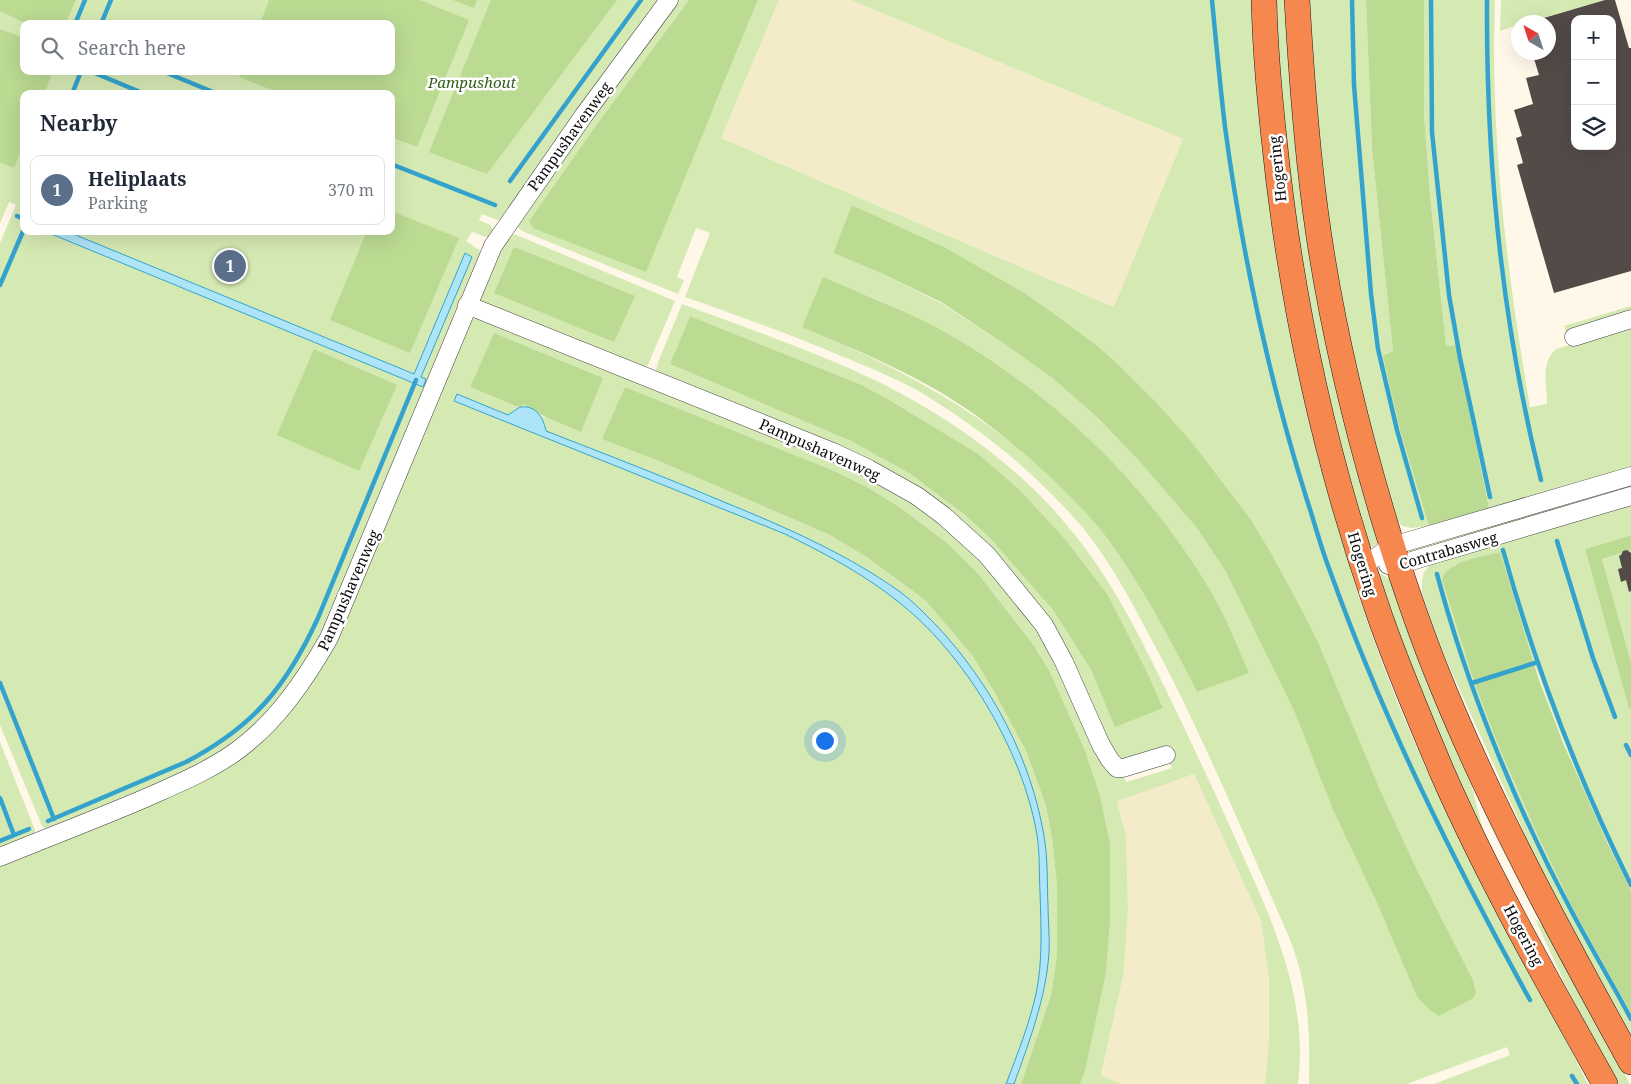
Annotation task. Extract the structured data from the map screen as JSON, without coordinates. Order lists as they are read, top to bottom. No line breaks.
{"streets":{"highway":["Hogering"],"street":["Pampushavenweg","Contrabasweg"]},"crossings":[["Hogering","Contrabasweg"]],"parks":["Pampushout"],"north":"top left","page":{"map_buttons":["+","−"],"search":"Search here","heading":"Nearby","list":[{"mark":"1","name":"Heliplaats","note":"Parking","value":"370 m"}],"pins":"1"}}
